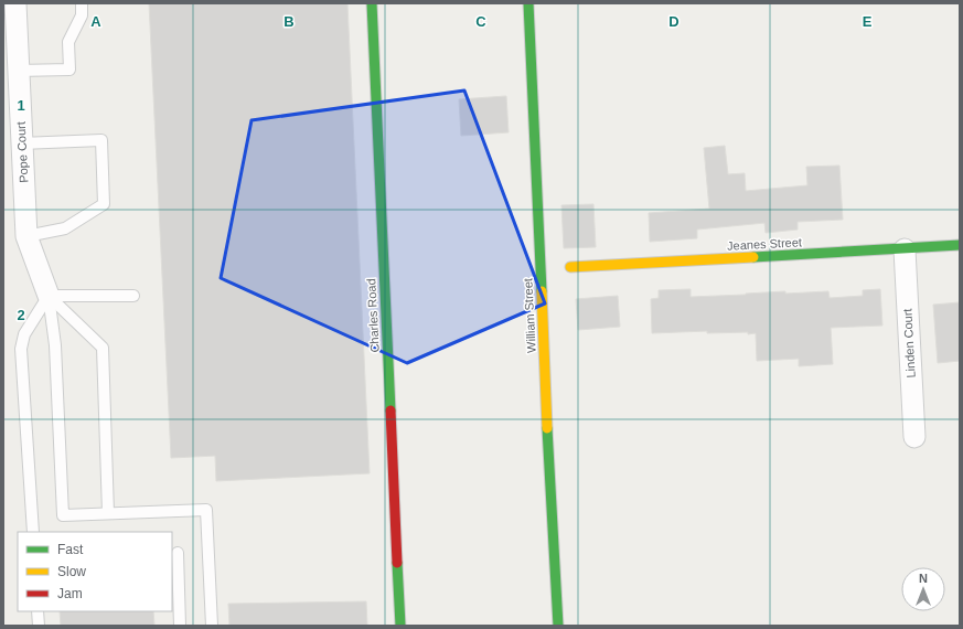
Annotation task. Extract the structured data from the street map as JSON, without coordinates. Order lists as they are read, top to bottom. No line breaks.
{"streets":{"street":["Pope Court","Jeanes Street","Charles Road","William Street","Linden Court"]},"crossings":[["Jeanes Street","Linden Court"]],"legend":["Fast","Slow","Jam"],"north":"top","grid":{"columns":["A","B","C","D","E"],"rows":["1","2"]}}
